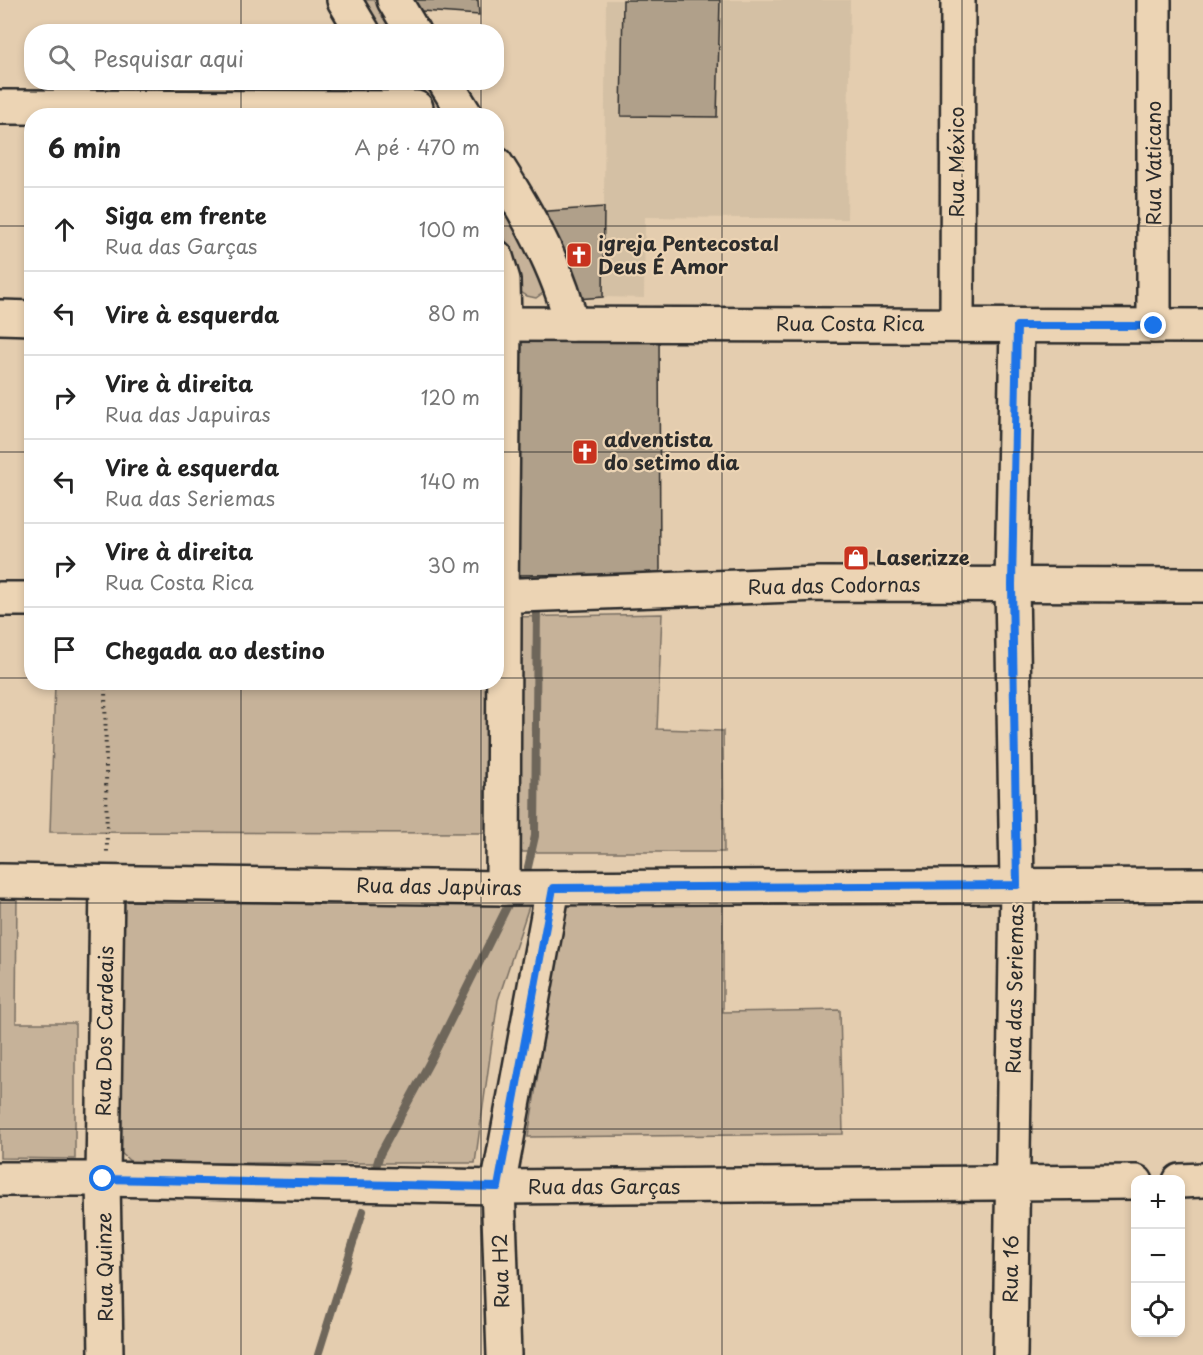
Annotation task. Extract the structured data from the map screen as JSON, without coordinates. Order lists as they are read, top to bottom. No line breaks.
{"streets":{"street":["Rua México","Rua Vaticano","Rua Costa Rica","Rua das Codornas","Rua das Japuiras","Rua das Seriemas","Rua Dos Cardeais","Rua das Garças","Rua Quinze","Rua 16","Rua H2"]},"crossings":[["Rua México","Rua Costa Rica"],["Rua Vaticano","Rua Costa Rica"],["Rua Costa Rica","Rua das Seriemas"],["Rua das Codornas","Rua das Seriemas"],["Rua das Japuiras","Rua das Seriemas"],["Rua das Japuiras","Rua Dos Cardeais"],["Rua das Japuiras","Rua H2"],["Rua das Seriemas","Rua das Garças"],["Rua das Seriemas","Rua 16"],["Rua Dos Cardeais","Rua das Garças"],["Rua Dos Cardeais","Rua Quinze"],["Rua das Garças","Rua Quinze"],["Rua das Garças","Rua 16"],["Rua das Garças","Rua H2"]],"places":{"church":["igreja Pentecostal Deus É Amor","adventista do setimo dia"],"shop":["Laserizze"]},"page":{"search":"Pesquisar aqui","heading":["6 min","A pé · 470 m"],"list":[["Siga em frente","Rua das Garças","100 m"],["Vire à esquerda","80 m"],["Vire à direita","Rua das Japuiras","120 m"],["Vire à esquerda","Rua das Seriemas","140 m"],["Vire à direita","Rua Costa Rica","30 m"],"Chegada ao destino"],"map_buttons":["+","−"]}}
